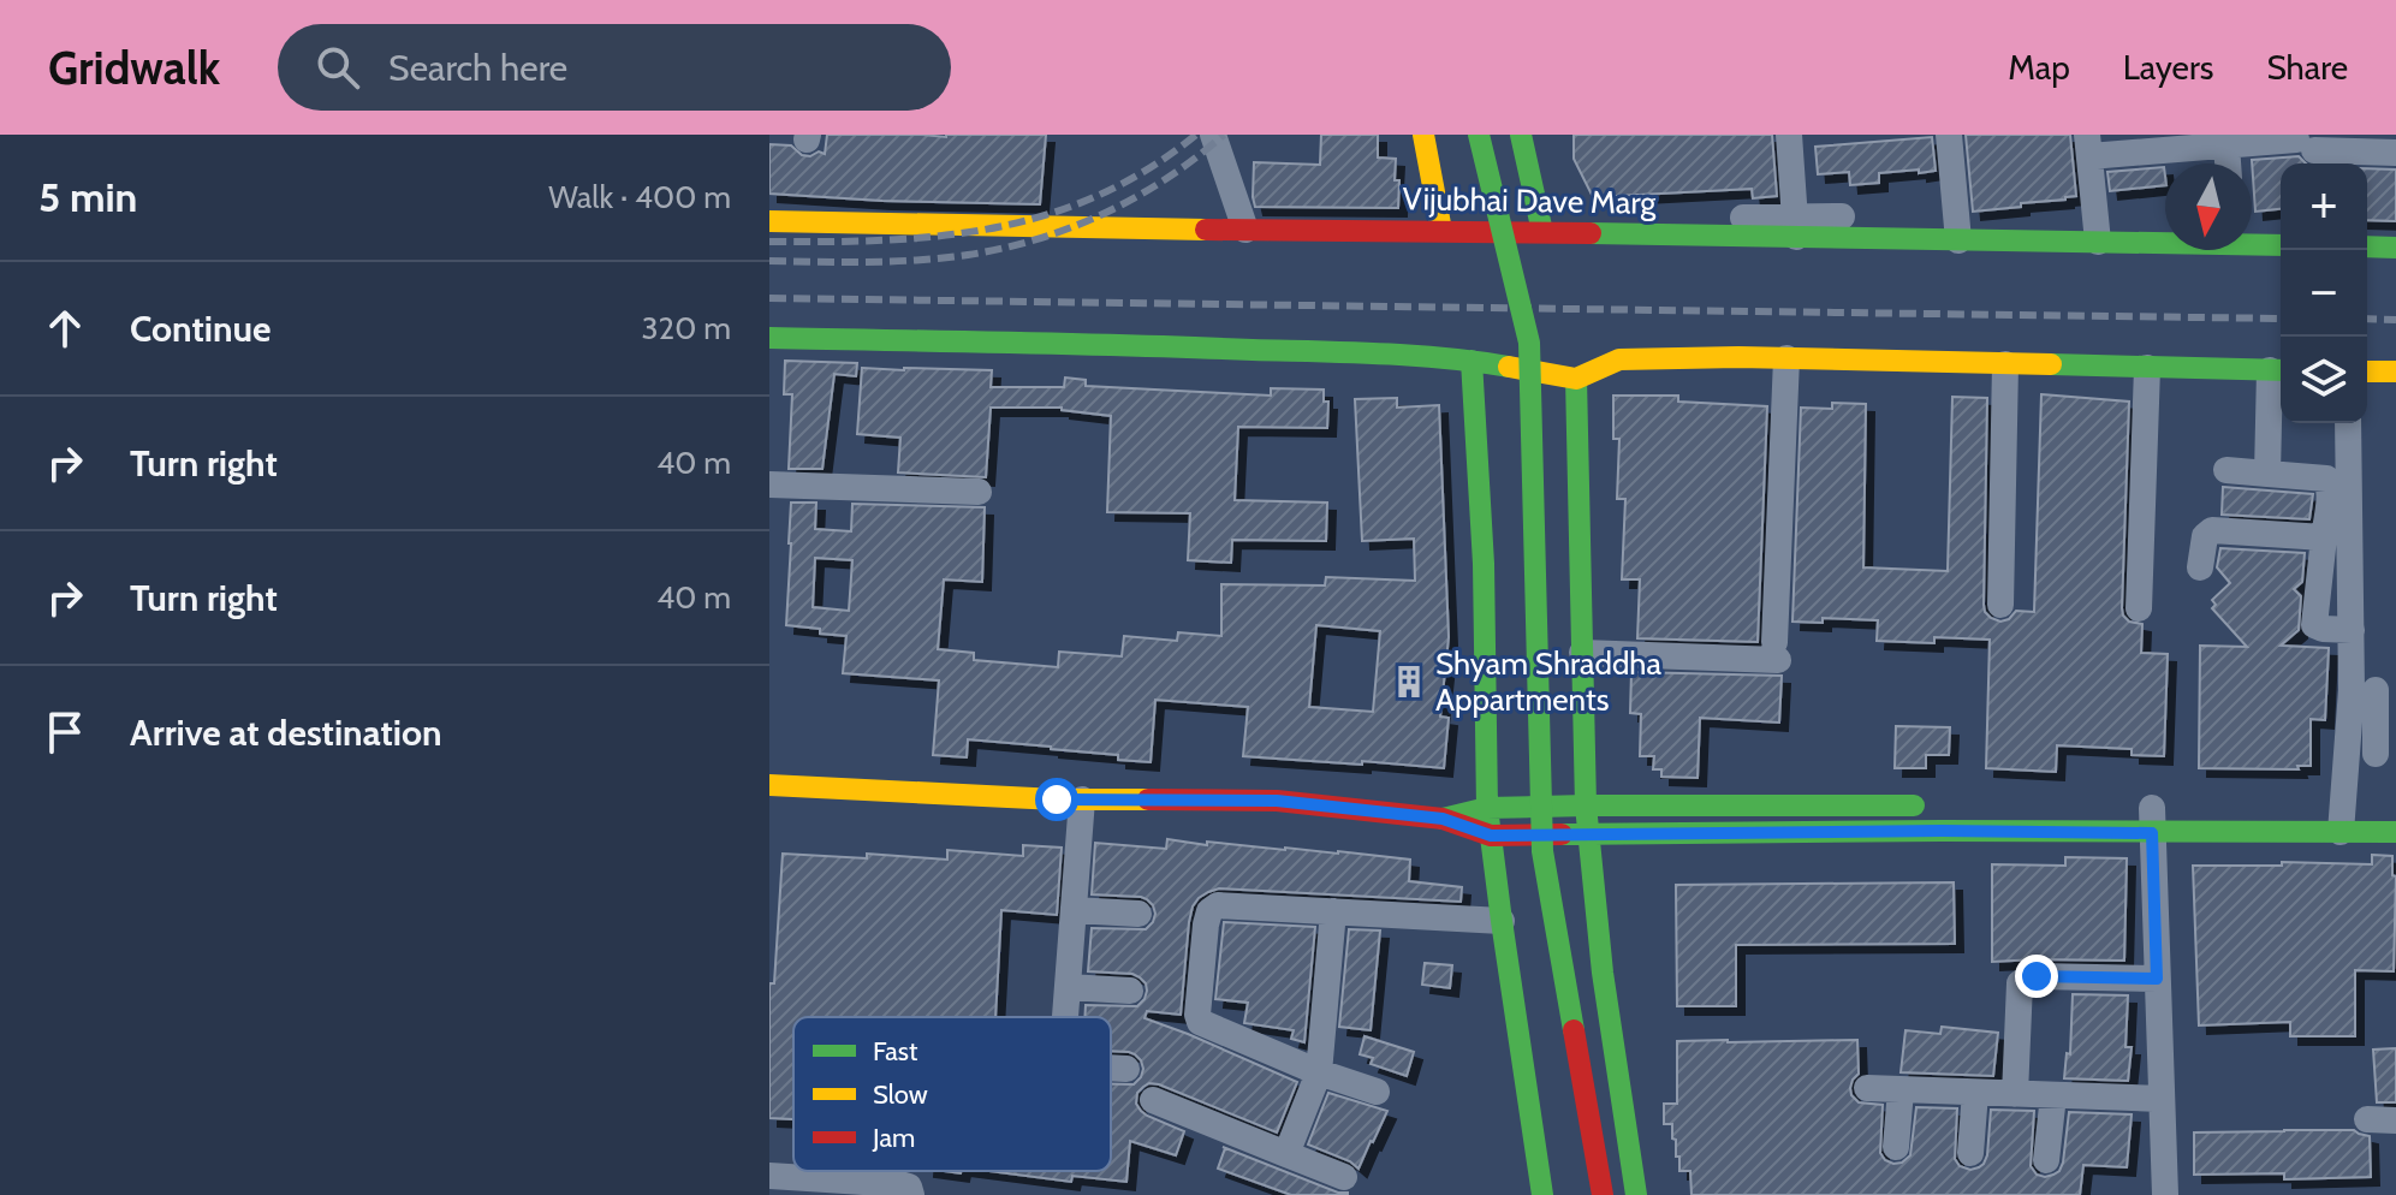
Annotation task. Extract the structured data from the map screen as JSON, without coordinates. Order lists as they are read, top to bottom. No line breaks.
{"streets":{"street":["Vijubhai Dave Marg"]},"places":{"building":["Shyam Shraddha Appartments"]},"legend":["Fast","Slow","Jam"],"north":"bottom","page":{"header":"Gridwalk","search":"Search here","nav":["Map","Layers","Share"],"heading":["5 min","Walk · 400 m"],"map_buttons":["+","−"],"list":[["Continue","320 m"],["Turn right","40 m"],["Turn right","40 m"],"Arrive at destination"]}}
